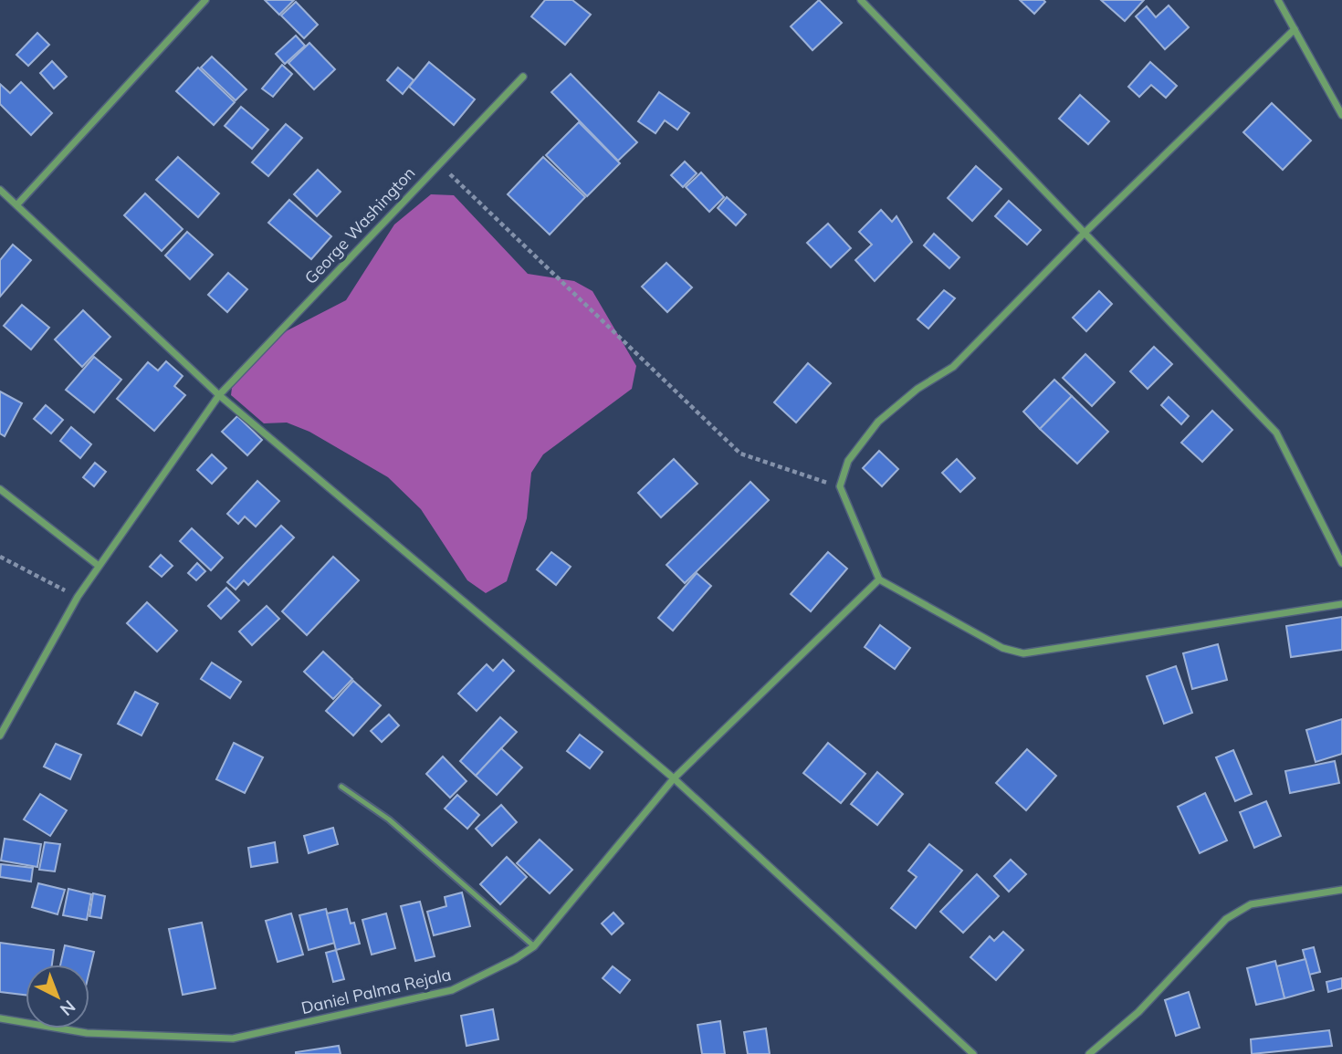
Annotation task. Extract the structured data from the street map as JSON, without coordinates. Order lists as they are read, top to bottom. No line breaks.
{"streets":{"street":["George Washington","Daniel Palma Rejala"]},"north":"bottom right"}
